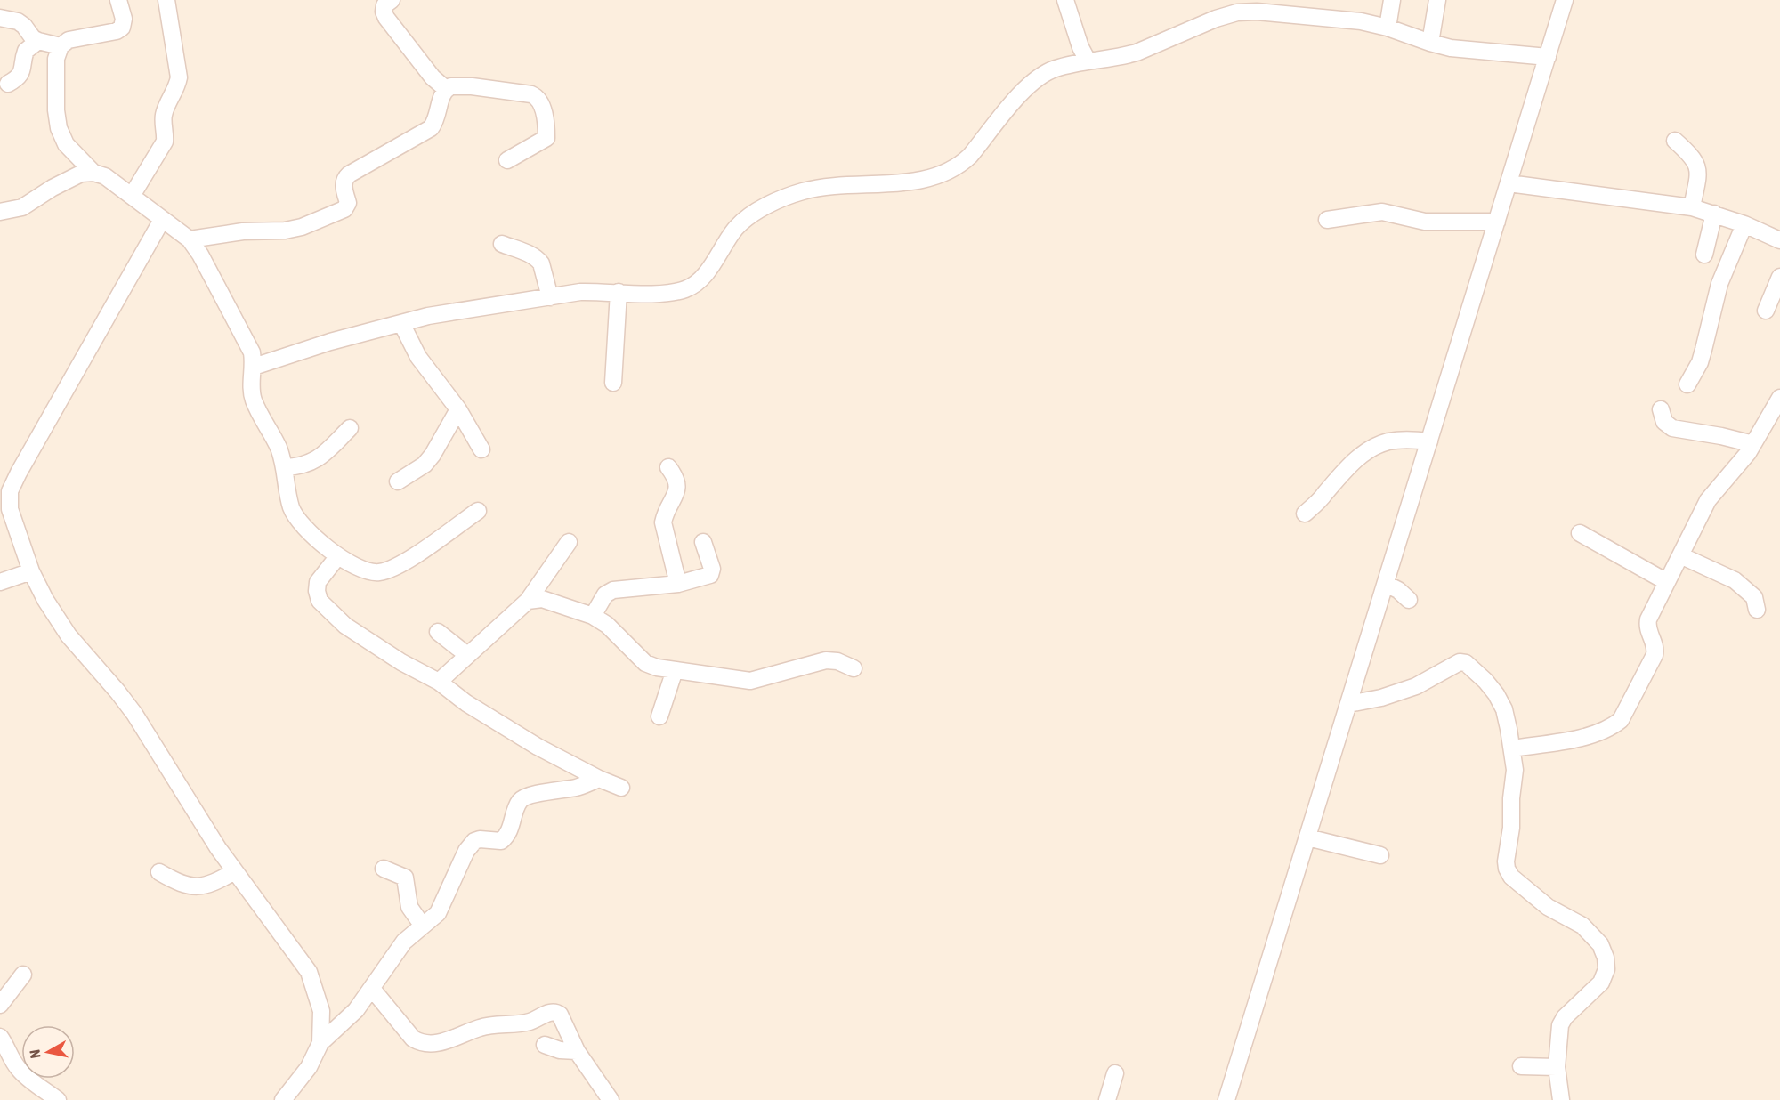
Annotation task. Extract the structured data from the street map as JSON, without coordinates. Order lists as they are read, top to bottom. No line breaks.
{"north":"left"}
